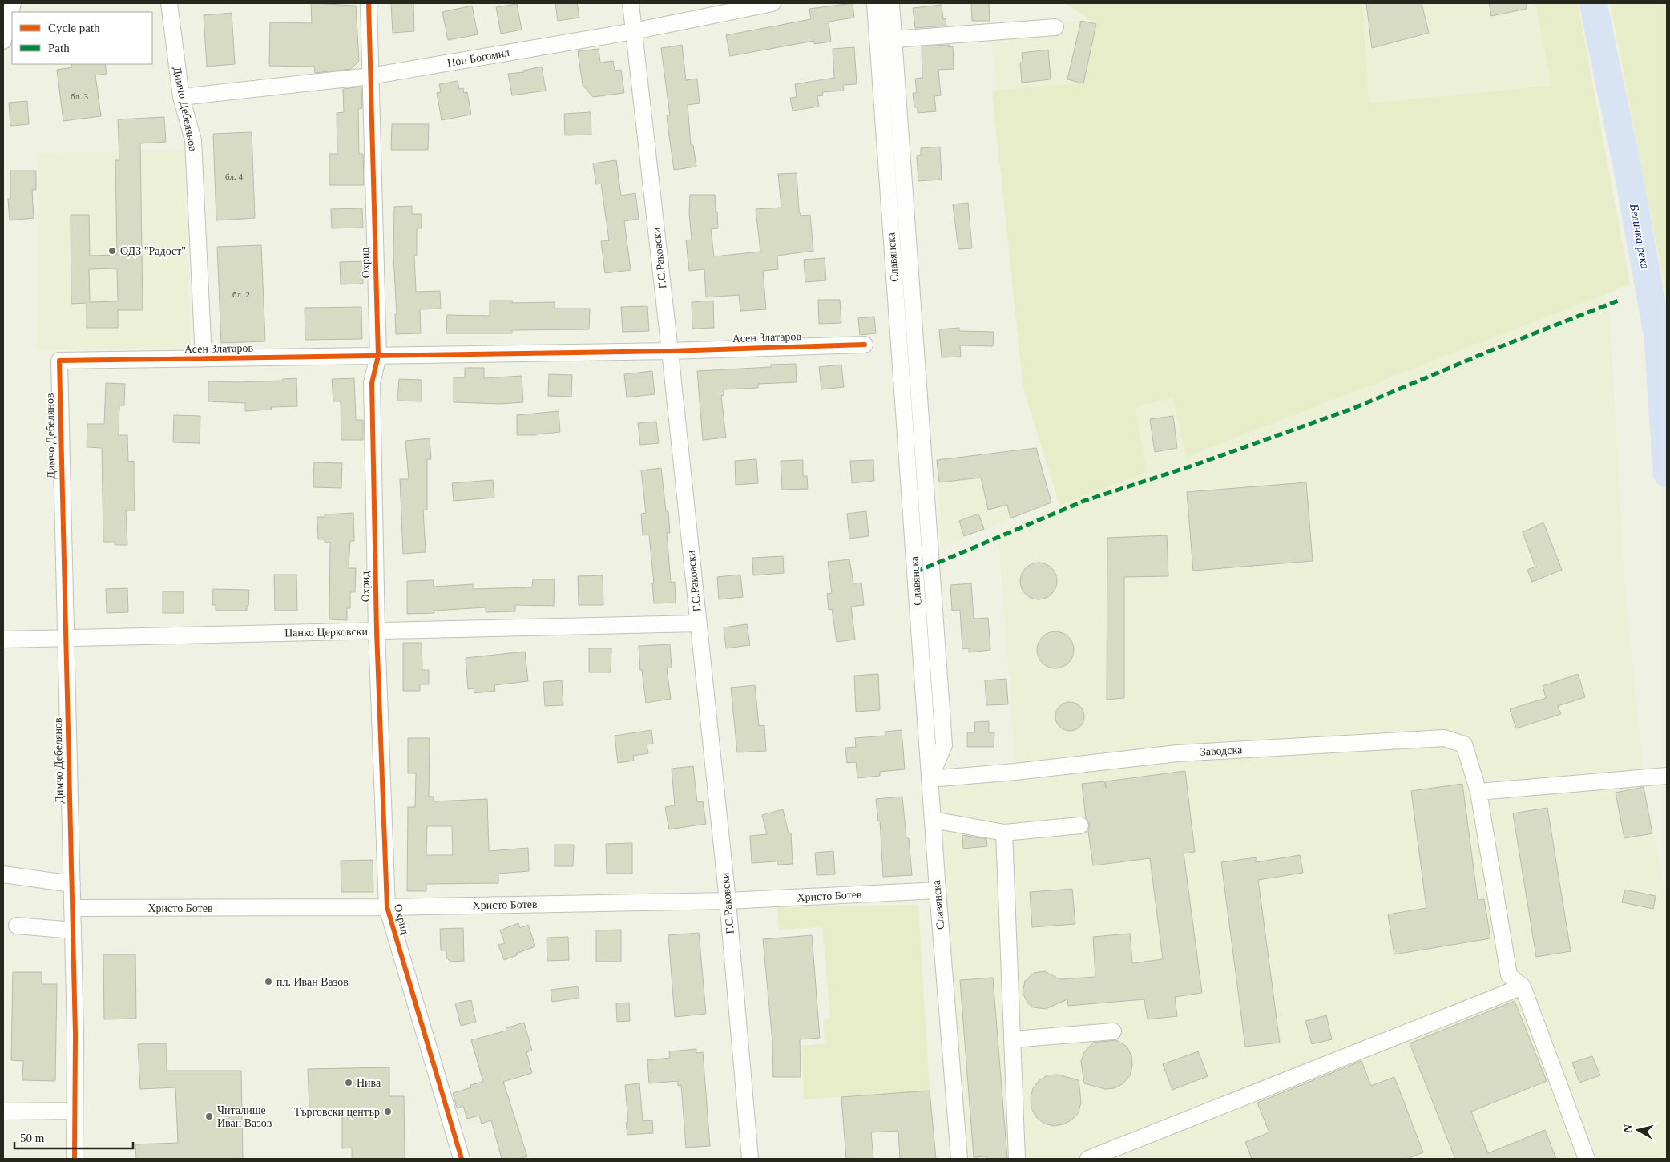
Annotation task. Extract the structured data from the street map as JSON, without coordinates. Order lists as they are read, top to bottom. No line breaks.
{"streets":{"street":["Поп Богомил","Димчо Дебелянов","Славянска","Г.С.Раковски","Охрид","Асен Златаров","Цанко Церковски","Заводска","Христо Ботев"]},"crossings":[["Поп Богомил","Димчо Дебелянов"],["Поп Богомил","Г.С.Раковски"],["Поп Богомил","Охрид"],["Димчо Дебелянов","Асен Златаров"],["Димчо Дебелянов","Цанко Церковски"],["Димчо Дебелянов","Христо Ботев"],["Славянска","Заводска"],["Славянска","Христо Ботев"],["Г.С.Раковски","Асен Златаров"],["Г.С.Раковски","Цанко Церковски"],["Г.С.Раковски","Христо Ботев"],["Охрид","Асен Златаров"],["Охрид","Цанко Церковски"],["Охрид","Христо Ботев"]],"water":["Беличка река"],"places":["ОДЗ \"Радост\"","пл. Иван Вазов","Нива","Търговски център","Читалище Иван Вазов"],"house_numbers":["бл. 3","бл. 4","бл. 2"],"legend":["Cycle path","Path"],"scale_bar":"50 m","north":"left"}
